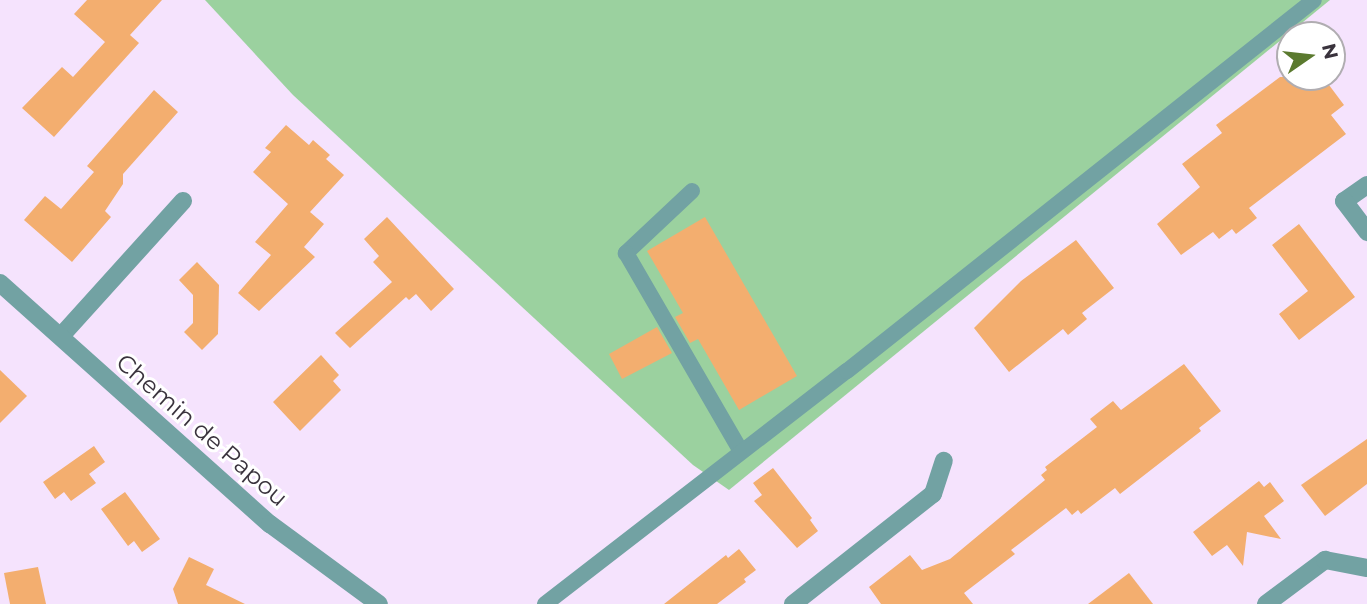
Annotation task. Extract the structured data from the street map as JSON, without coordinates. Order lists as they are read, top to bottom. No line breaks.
{"streets":{"street":["Chemin de Papou"]},"north":"right"}
